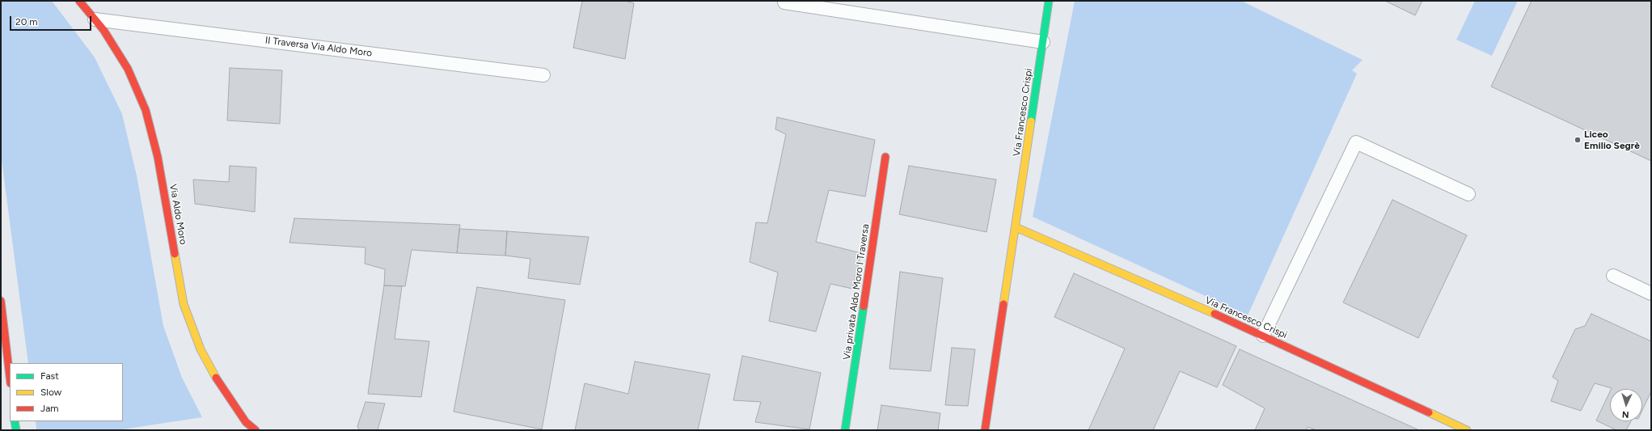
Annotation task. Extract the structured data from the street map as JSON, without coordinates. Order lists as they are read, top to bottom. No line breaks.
{"streets":{"street":["Via Francesco Crispi","Via Aldo Moro","Via privata Aldo Moro I Traversa"],"lane":["II Traversa Via Aldo Moro"]},"crossings":[["II Traversa Via Aldo Moro","Via Aldo Moro"]],"places":["Liceo Emilio Segrè"],"legend":["Fast","Slow","Jam"],"scale_bar":"20 m","north":"bottom"}
